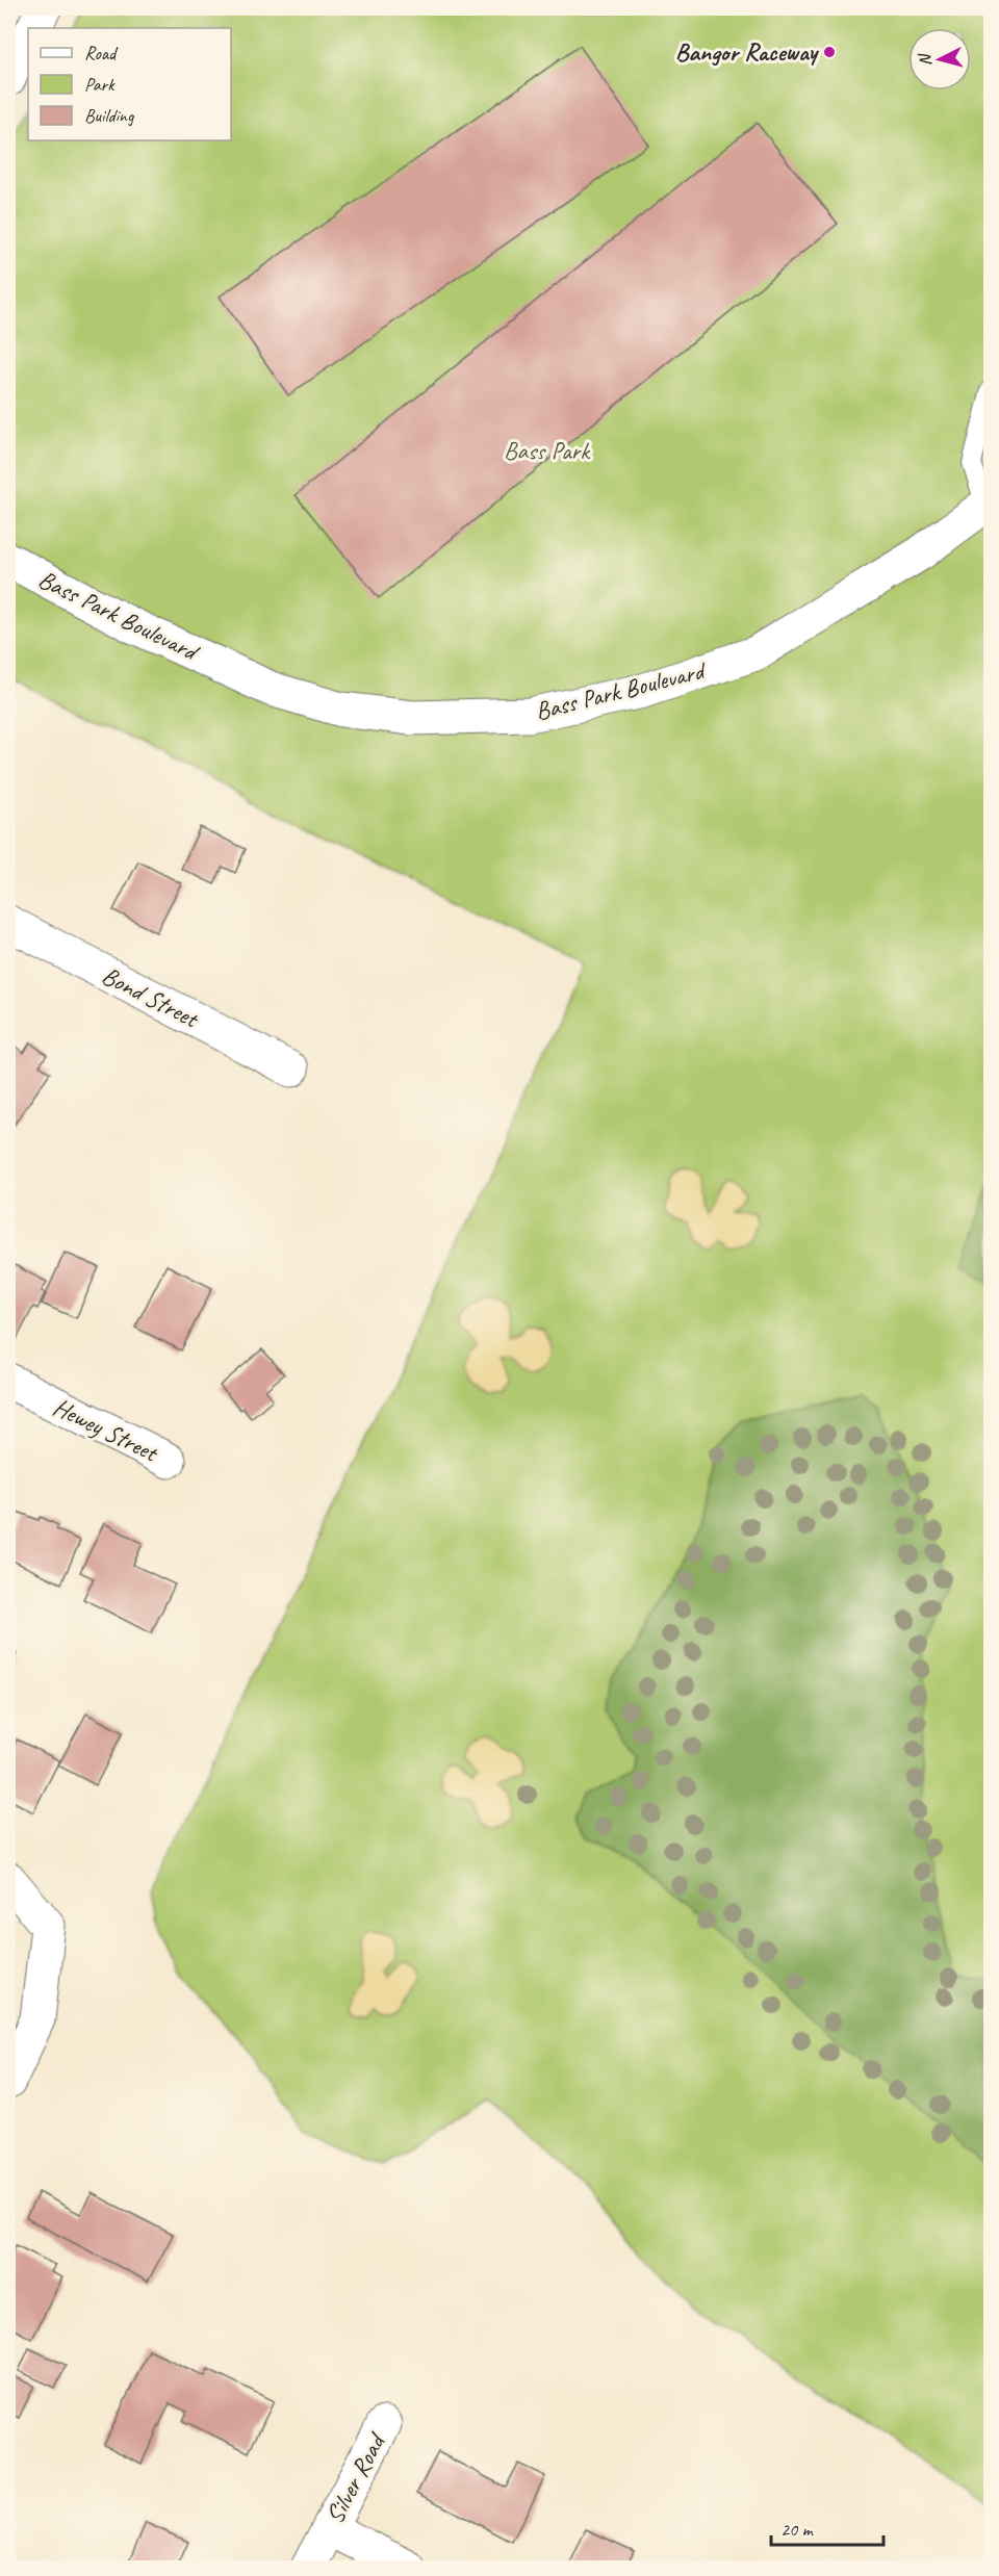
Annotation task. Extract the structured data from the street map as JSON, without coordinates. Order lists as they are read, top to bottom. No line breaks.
{"streets":{"street":["Bass Park Boulevard","Bond Street","Hewey Street","Silver Road"]},"parks":["Bass Park"],"places":["Bangor Raceway"],"legend":["Road","Park","Building"],"scale_bar":"20 m","north":"left"}
